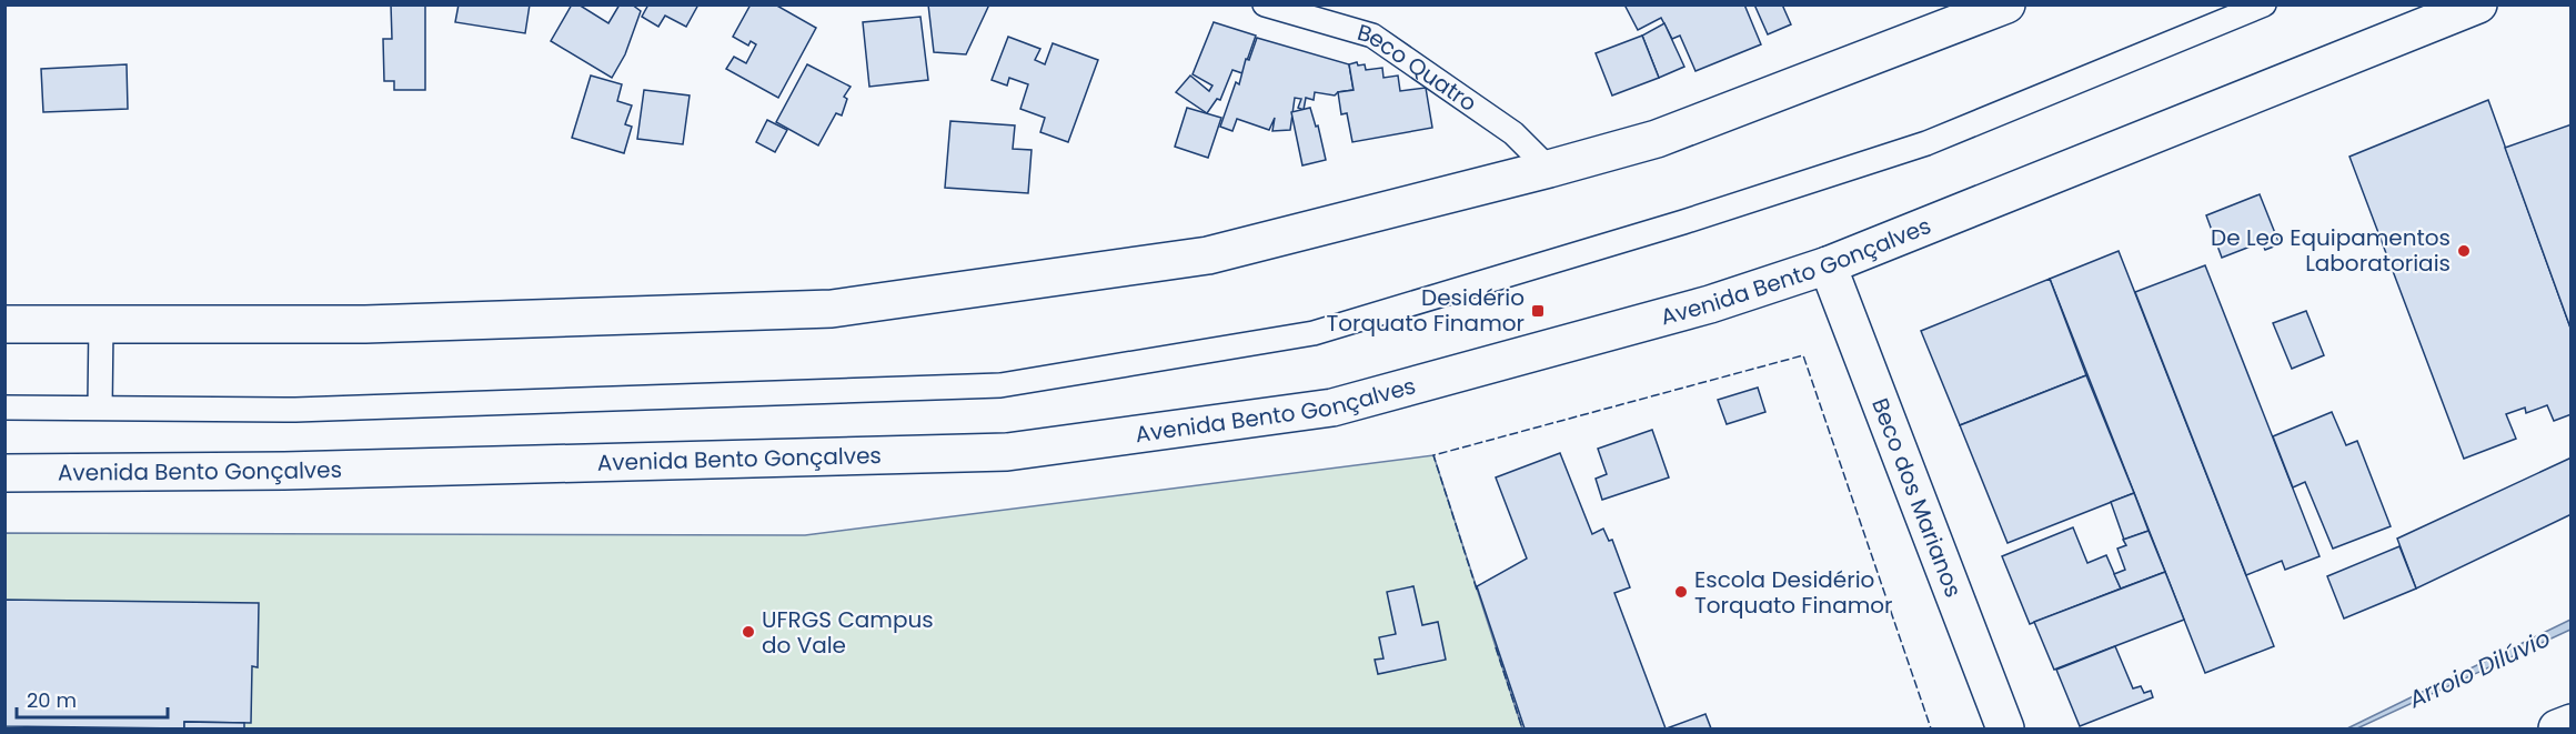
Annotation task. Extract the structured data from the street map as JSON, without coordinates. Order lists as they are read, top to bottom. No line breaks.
{"streets":{"main road":["Avenida Bento Gonçalves","Beco dos Marianos"],"lane":["Beco Quatro"]},"crossings":[["Avenida Bento Gonçalves","Beco dos Marianos"]],"water":["Arroio Dilúvio"],"places":{"other":["De Leo Equipamentos Laboratoriais","Escola Desidério Torquato Finamor","UFRGS Campus do Vale"],"transit":["Desidério Torquato Finamor"]},"scale_bar":"20 m"}
